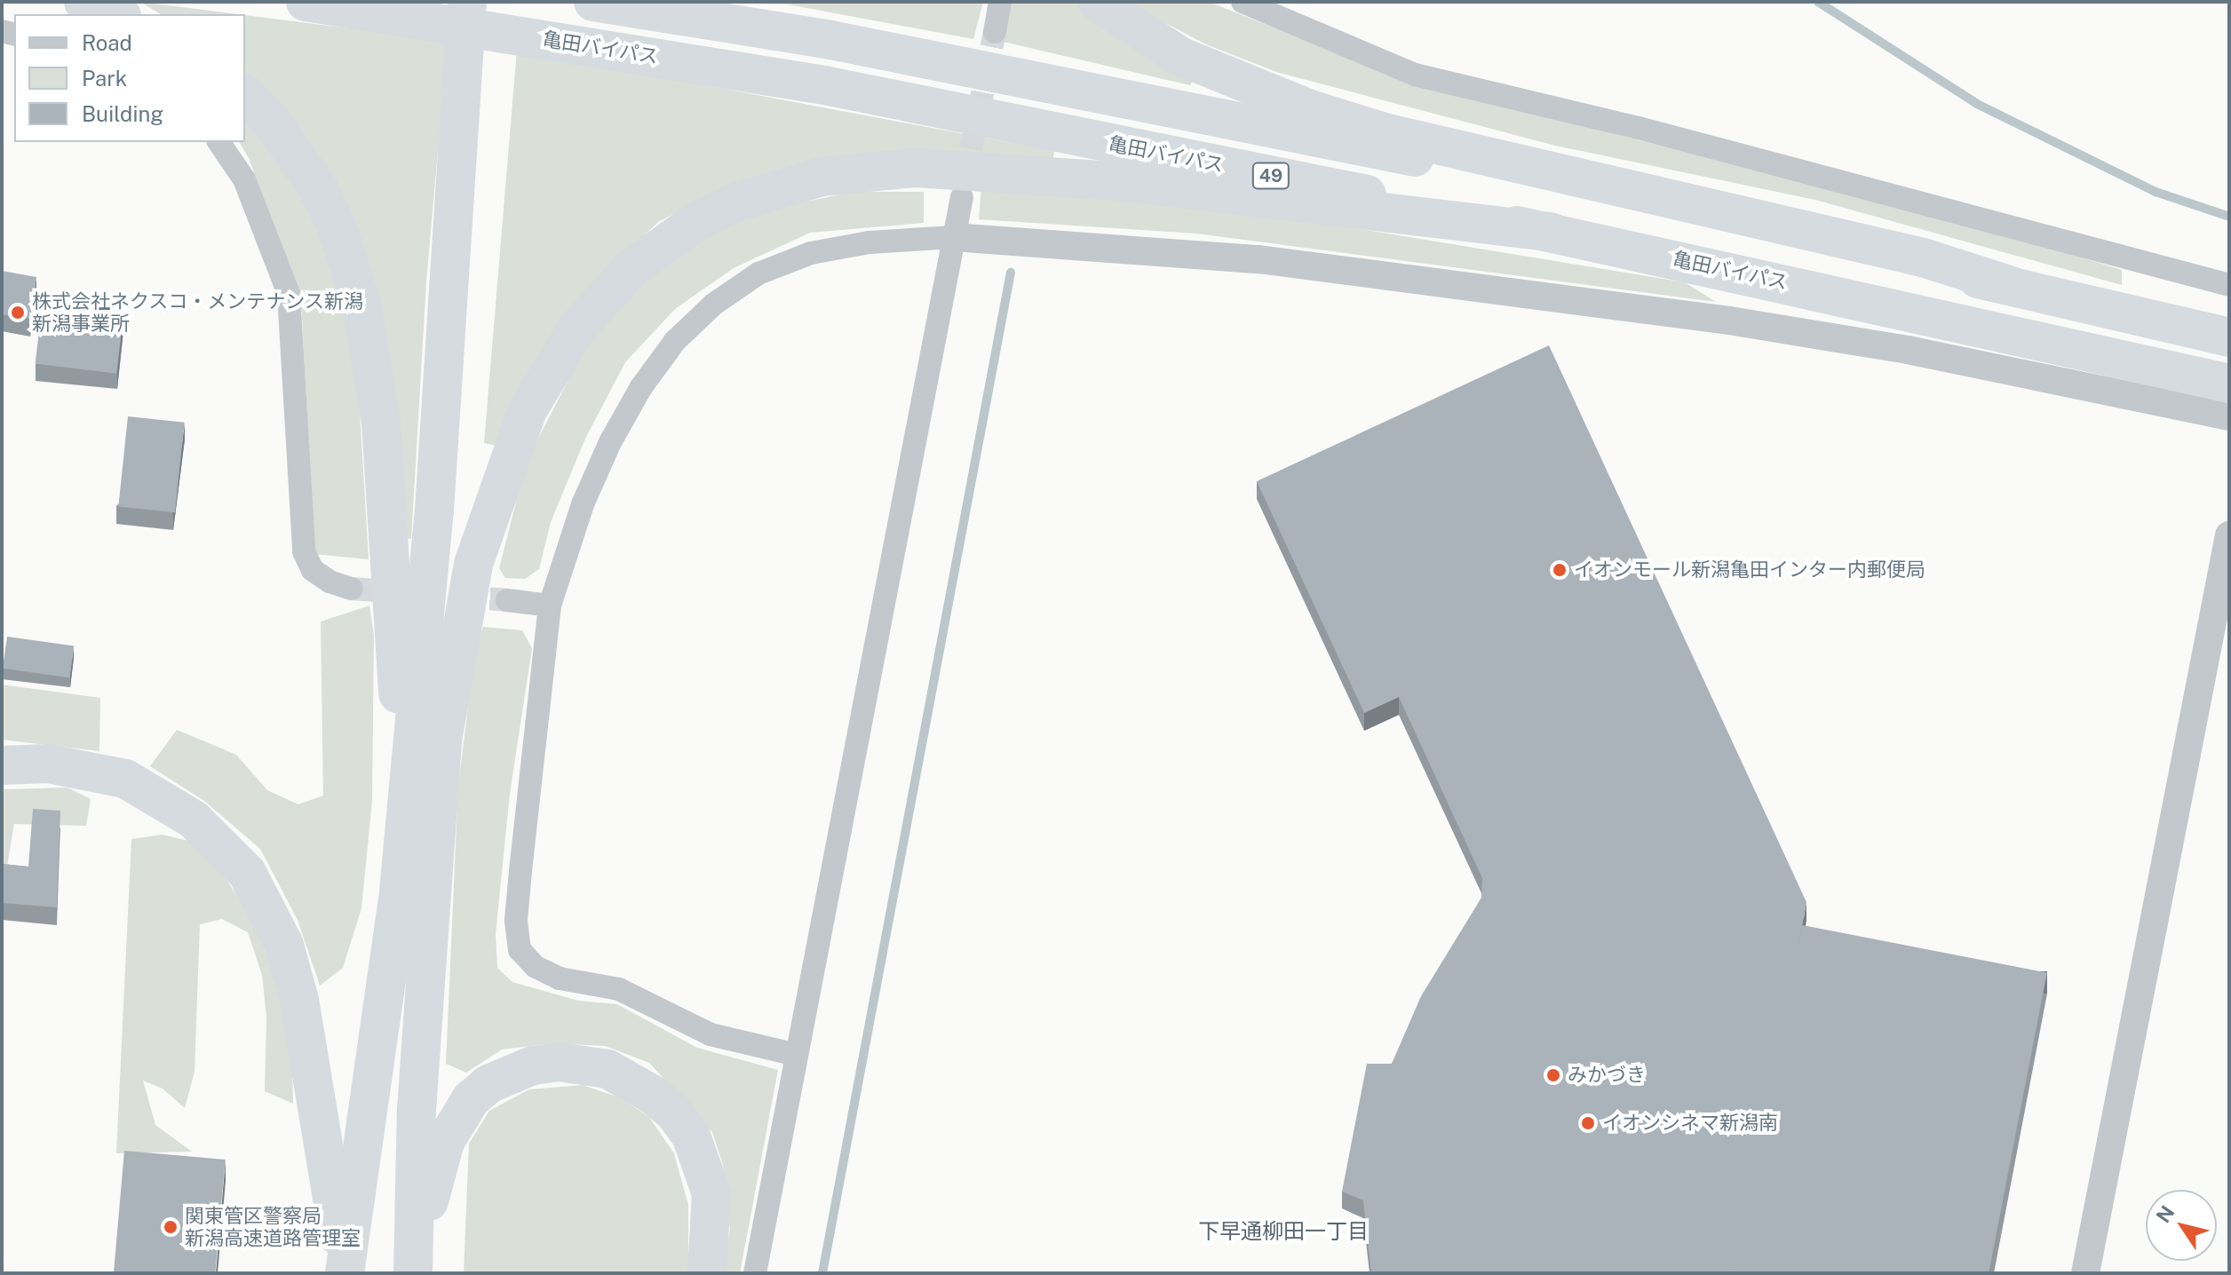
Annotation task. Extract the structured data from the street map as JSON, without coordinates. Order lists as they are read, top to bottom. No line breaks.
{"streets":{"highway":["亀田バイパス","49"]},"districts":["下早通柳田一丁目"],"places":["株式会社ネクスコ・メンテナンス新潟 新潟事業所","イオンモール新潟亀田インター内郵便局","みかづき","イオンシネマ新潟南","関東管区警察局 新潟高速道路管理室"],"legend":["Road","Park","Building"],"north":"top left"}
